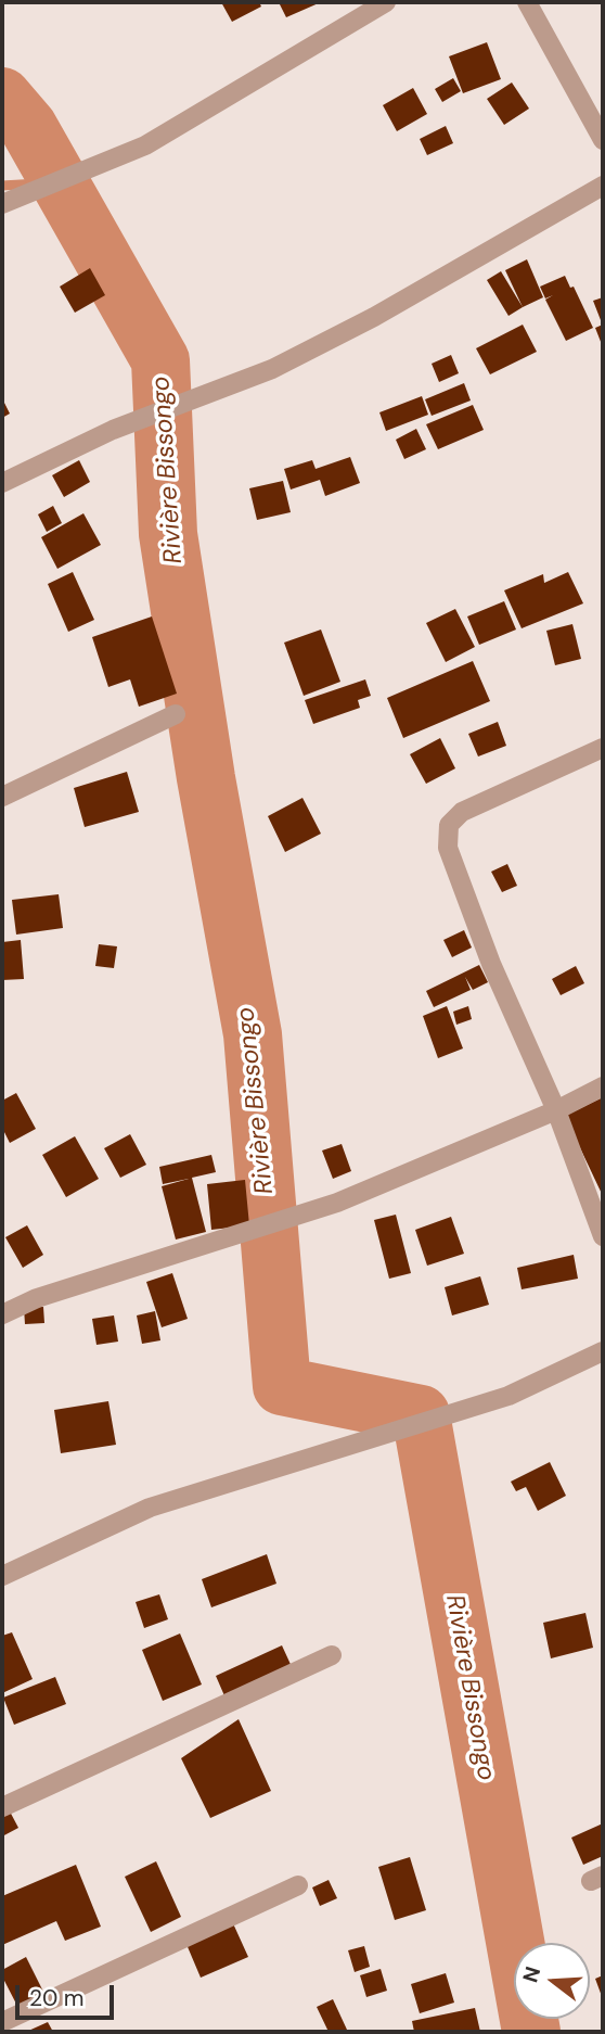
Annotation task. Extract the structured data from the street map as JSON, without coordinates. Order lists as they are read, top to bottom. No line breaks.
{"water":["Rivière Bissongo"],"scale_bar":"20 m","north":"left"}
